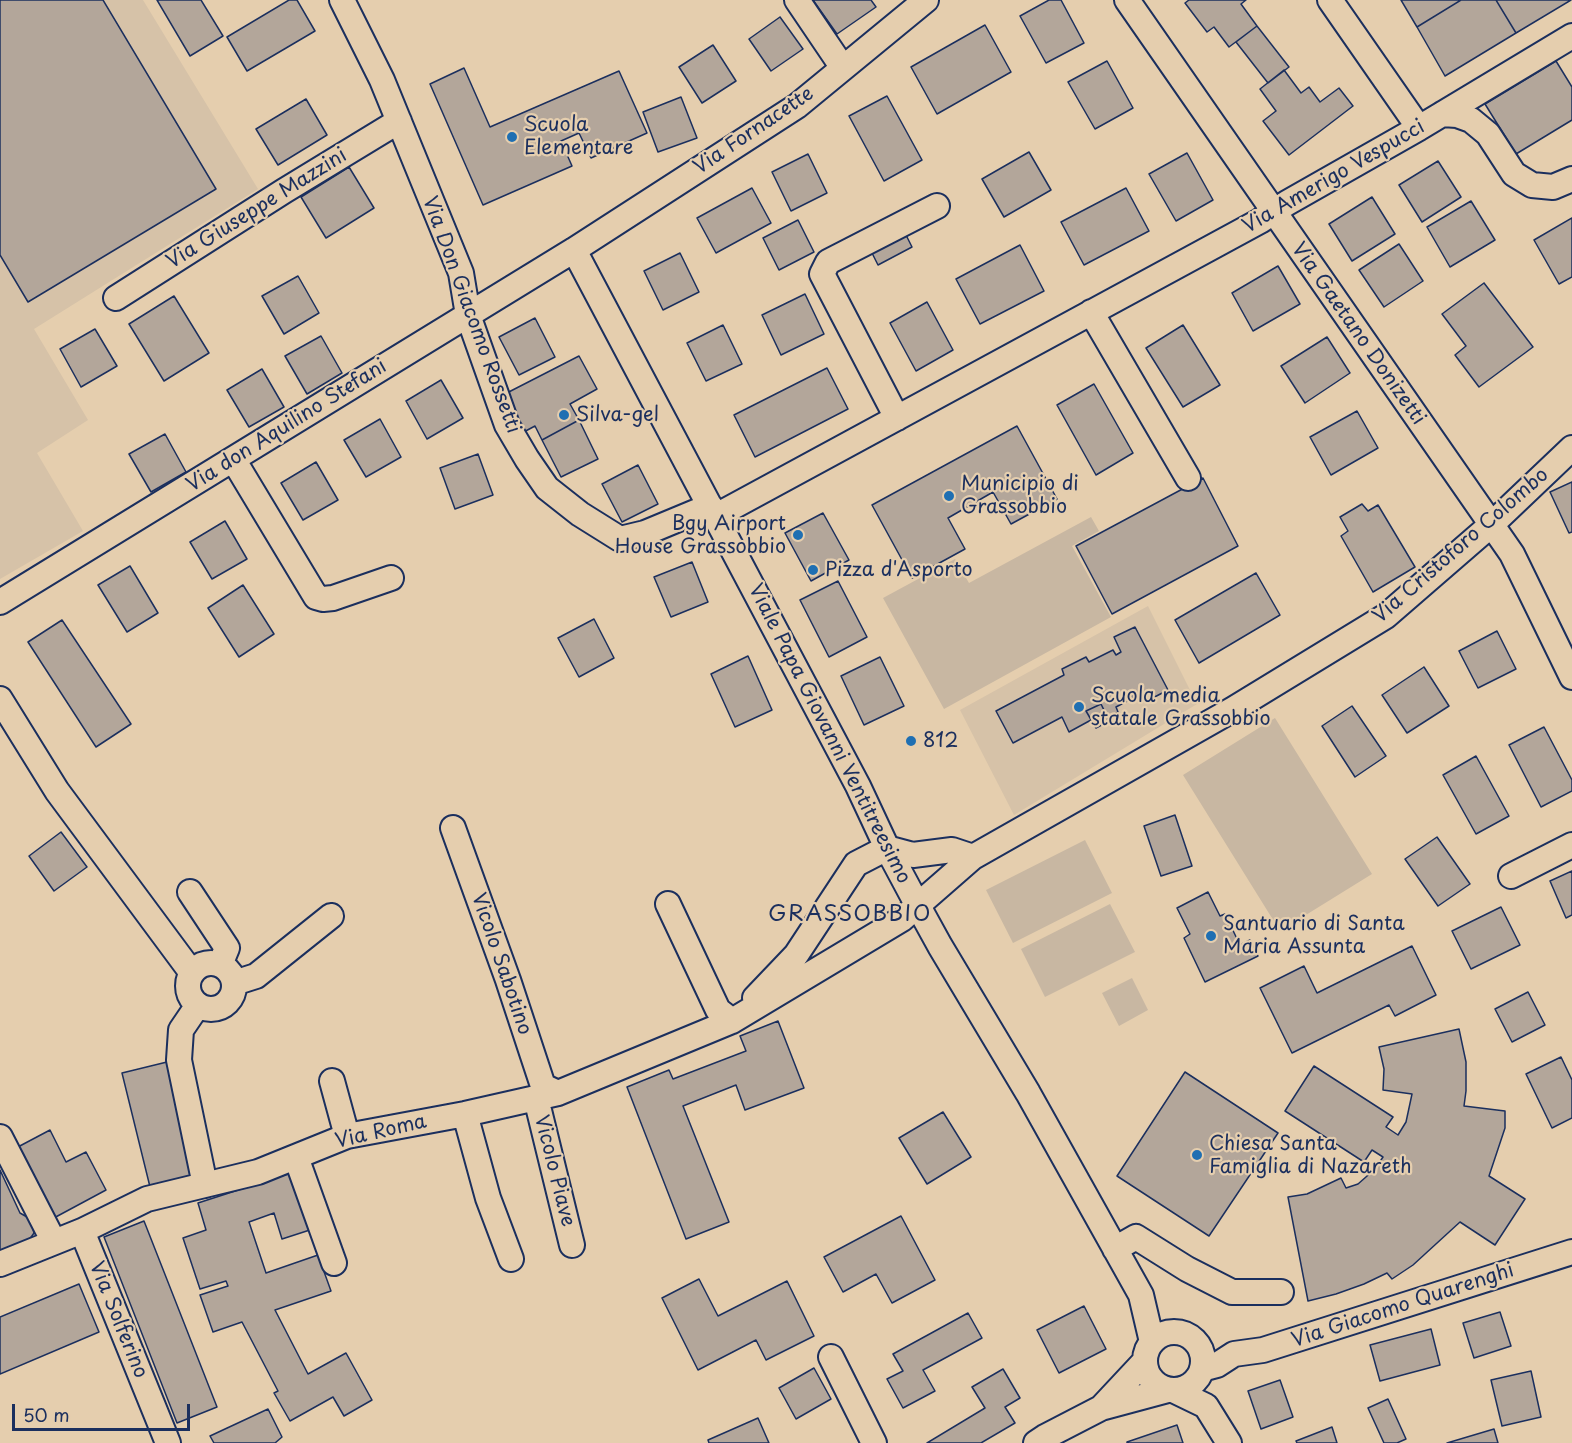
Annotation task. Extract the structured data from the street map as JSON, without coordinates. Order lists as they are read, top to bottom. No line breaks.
{"streets":{"street":["Via Fornacette","Via Amerigo Vespucci","Via Giuseppe Mazzini","Via Don Giacomo Rossetti","Via Gaetano Donizetti","Via don Aquilino Stefani","Via Cristoforo Colombo","Viale Papa Giovanni Ventitreesimo","Vicolo Sabotino","Via Roma","Vicolo Piave","Via Giacomo Quarenghi","Via Solferino"]},"crossings":[["Via Fornacette","Via don Aquilino Stefani"],["Via Fornacette","Viale Papa Giovanni Ventitreesimo"],["Via Amerigo Vespucci","Via Don Giacomo Rossetti"],["Via Amerigo Vespucci","Via Gaetano Donizetti"],["Via Amerigo Vespucci","Viale Papa Giovanni Ventitreesimo"],["Via Giuseppe Mazzini","Via Don Giacomo Rossetti"],["Via Don Giacomo Rossetti","Via don Aquilino Stefani"],["Via Don Giacomo Rossetti","Viale Papa Giovanni Ventitreesimo"],["Via Gaetano Donizetti","Via Cristoforo Colombo"],["Via don Aquilino Stefani","Viale Papa Giovanni Ventitreesimo"],["Via Cristoforo Colombo","Viale Papa Giovanni Ventitreesimo"],["Via Cristoforo Colombo","Via Roma"],["Viale Papa Giovanni Ventitreesimo","Via Roma"],["Viale Papa Giovanni Ventitreesimo","Via Giacomo Quarenghi"],["Vicolo Sabotino","Via Roma"],["Vicolo Sabotino","Vicolo Piave"],["Via Roma","Vicolo Piave"],["Via Roma","Via Solferino"]],"districts":["GRASSOBBIO"],"places":["Scuola Elementare","Silva-gel","Municipio di Grassobbio","Bgy Airport House Grassobbio","Pizza d'Asporto","Scuola media statale Grassobbio","812","Santuario di Santa Maria Assunta","Chiesa Santa Famiglia di Nazareth"],"scale_bar":"50 m"}
